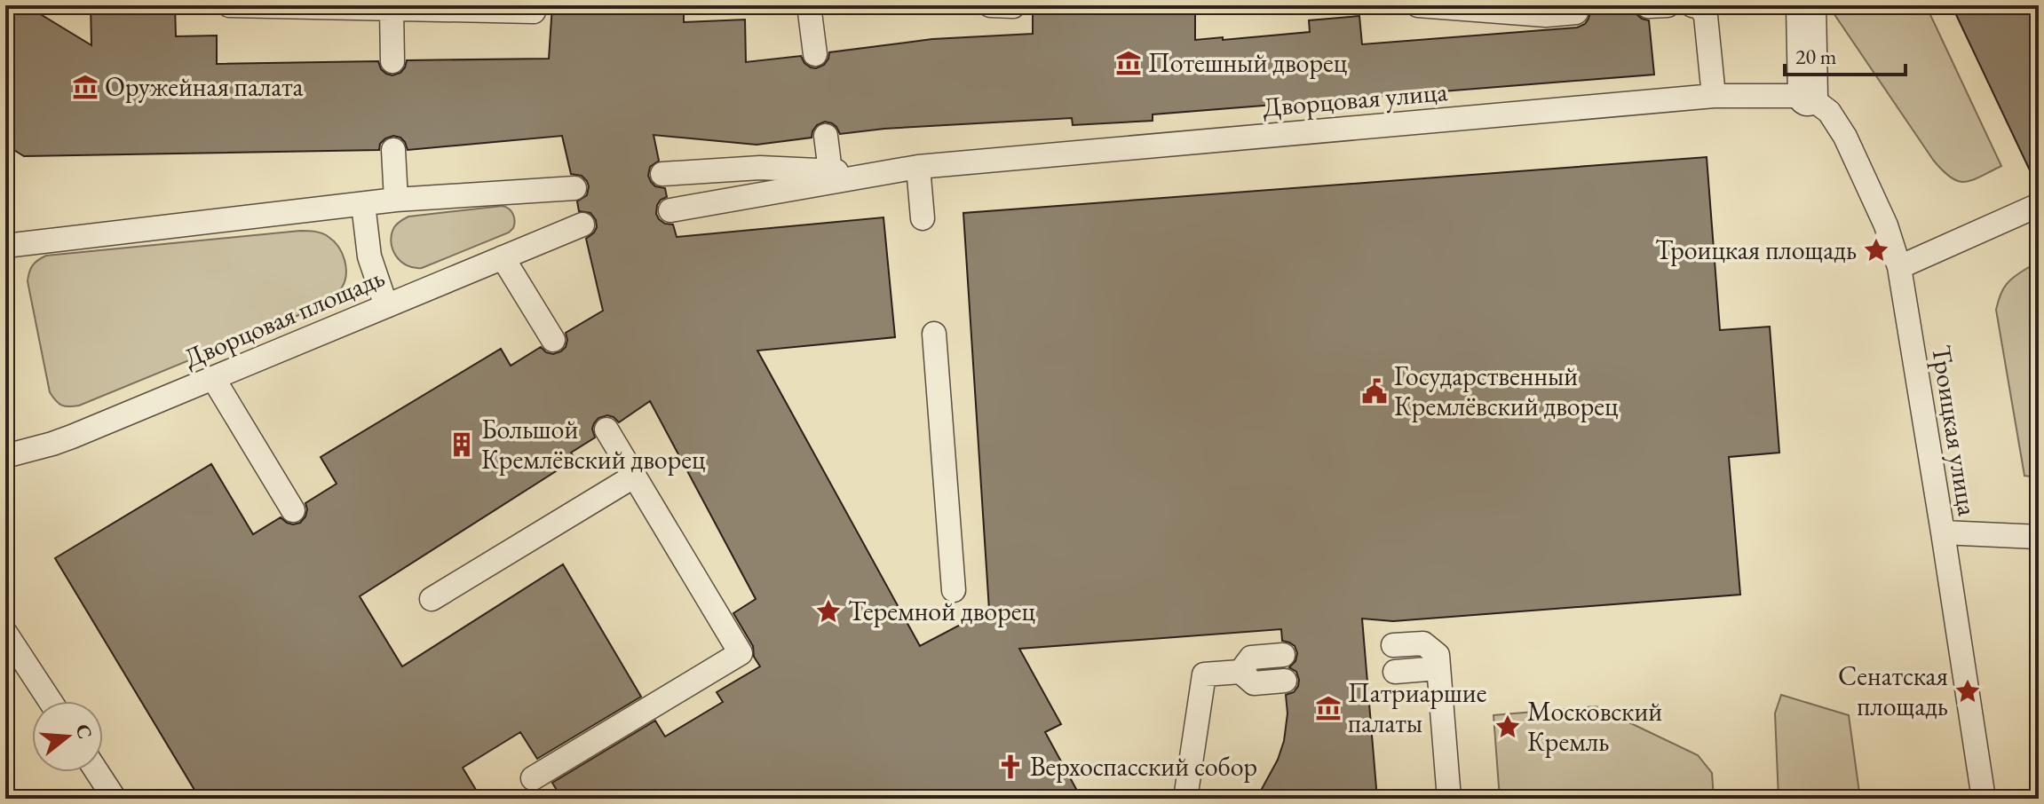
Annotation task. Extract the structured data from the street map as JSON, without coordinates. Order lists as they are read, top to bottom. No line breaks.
{"streets":{"lane":["Дворцовая улица","Дворцовая площадь","Троицкая улица"]},"crossings":[["Дворцовая улица","Троицкая улица"]],"places":{"museum":["Потешный дворец","Оружейная палата","Патриаршие палаты"],"place":["Троицкая площадь","Теремной дворец","Сенатская площадь","Московский Кремль"],"public building":["Государственный Кремлёвский дворец"],"building":["Большой Кремлёвский дворец"],"church":["Верхоспасский собор"]},"scale_bar":"20 m","north":"right"}
